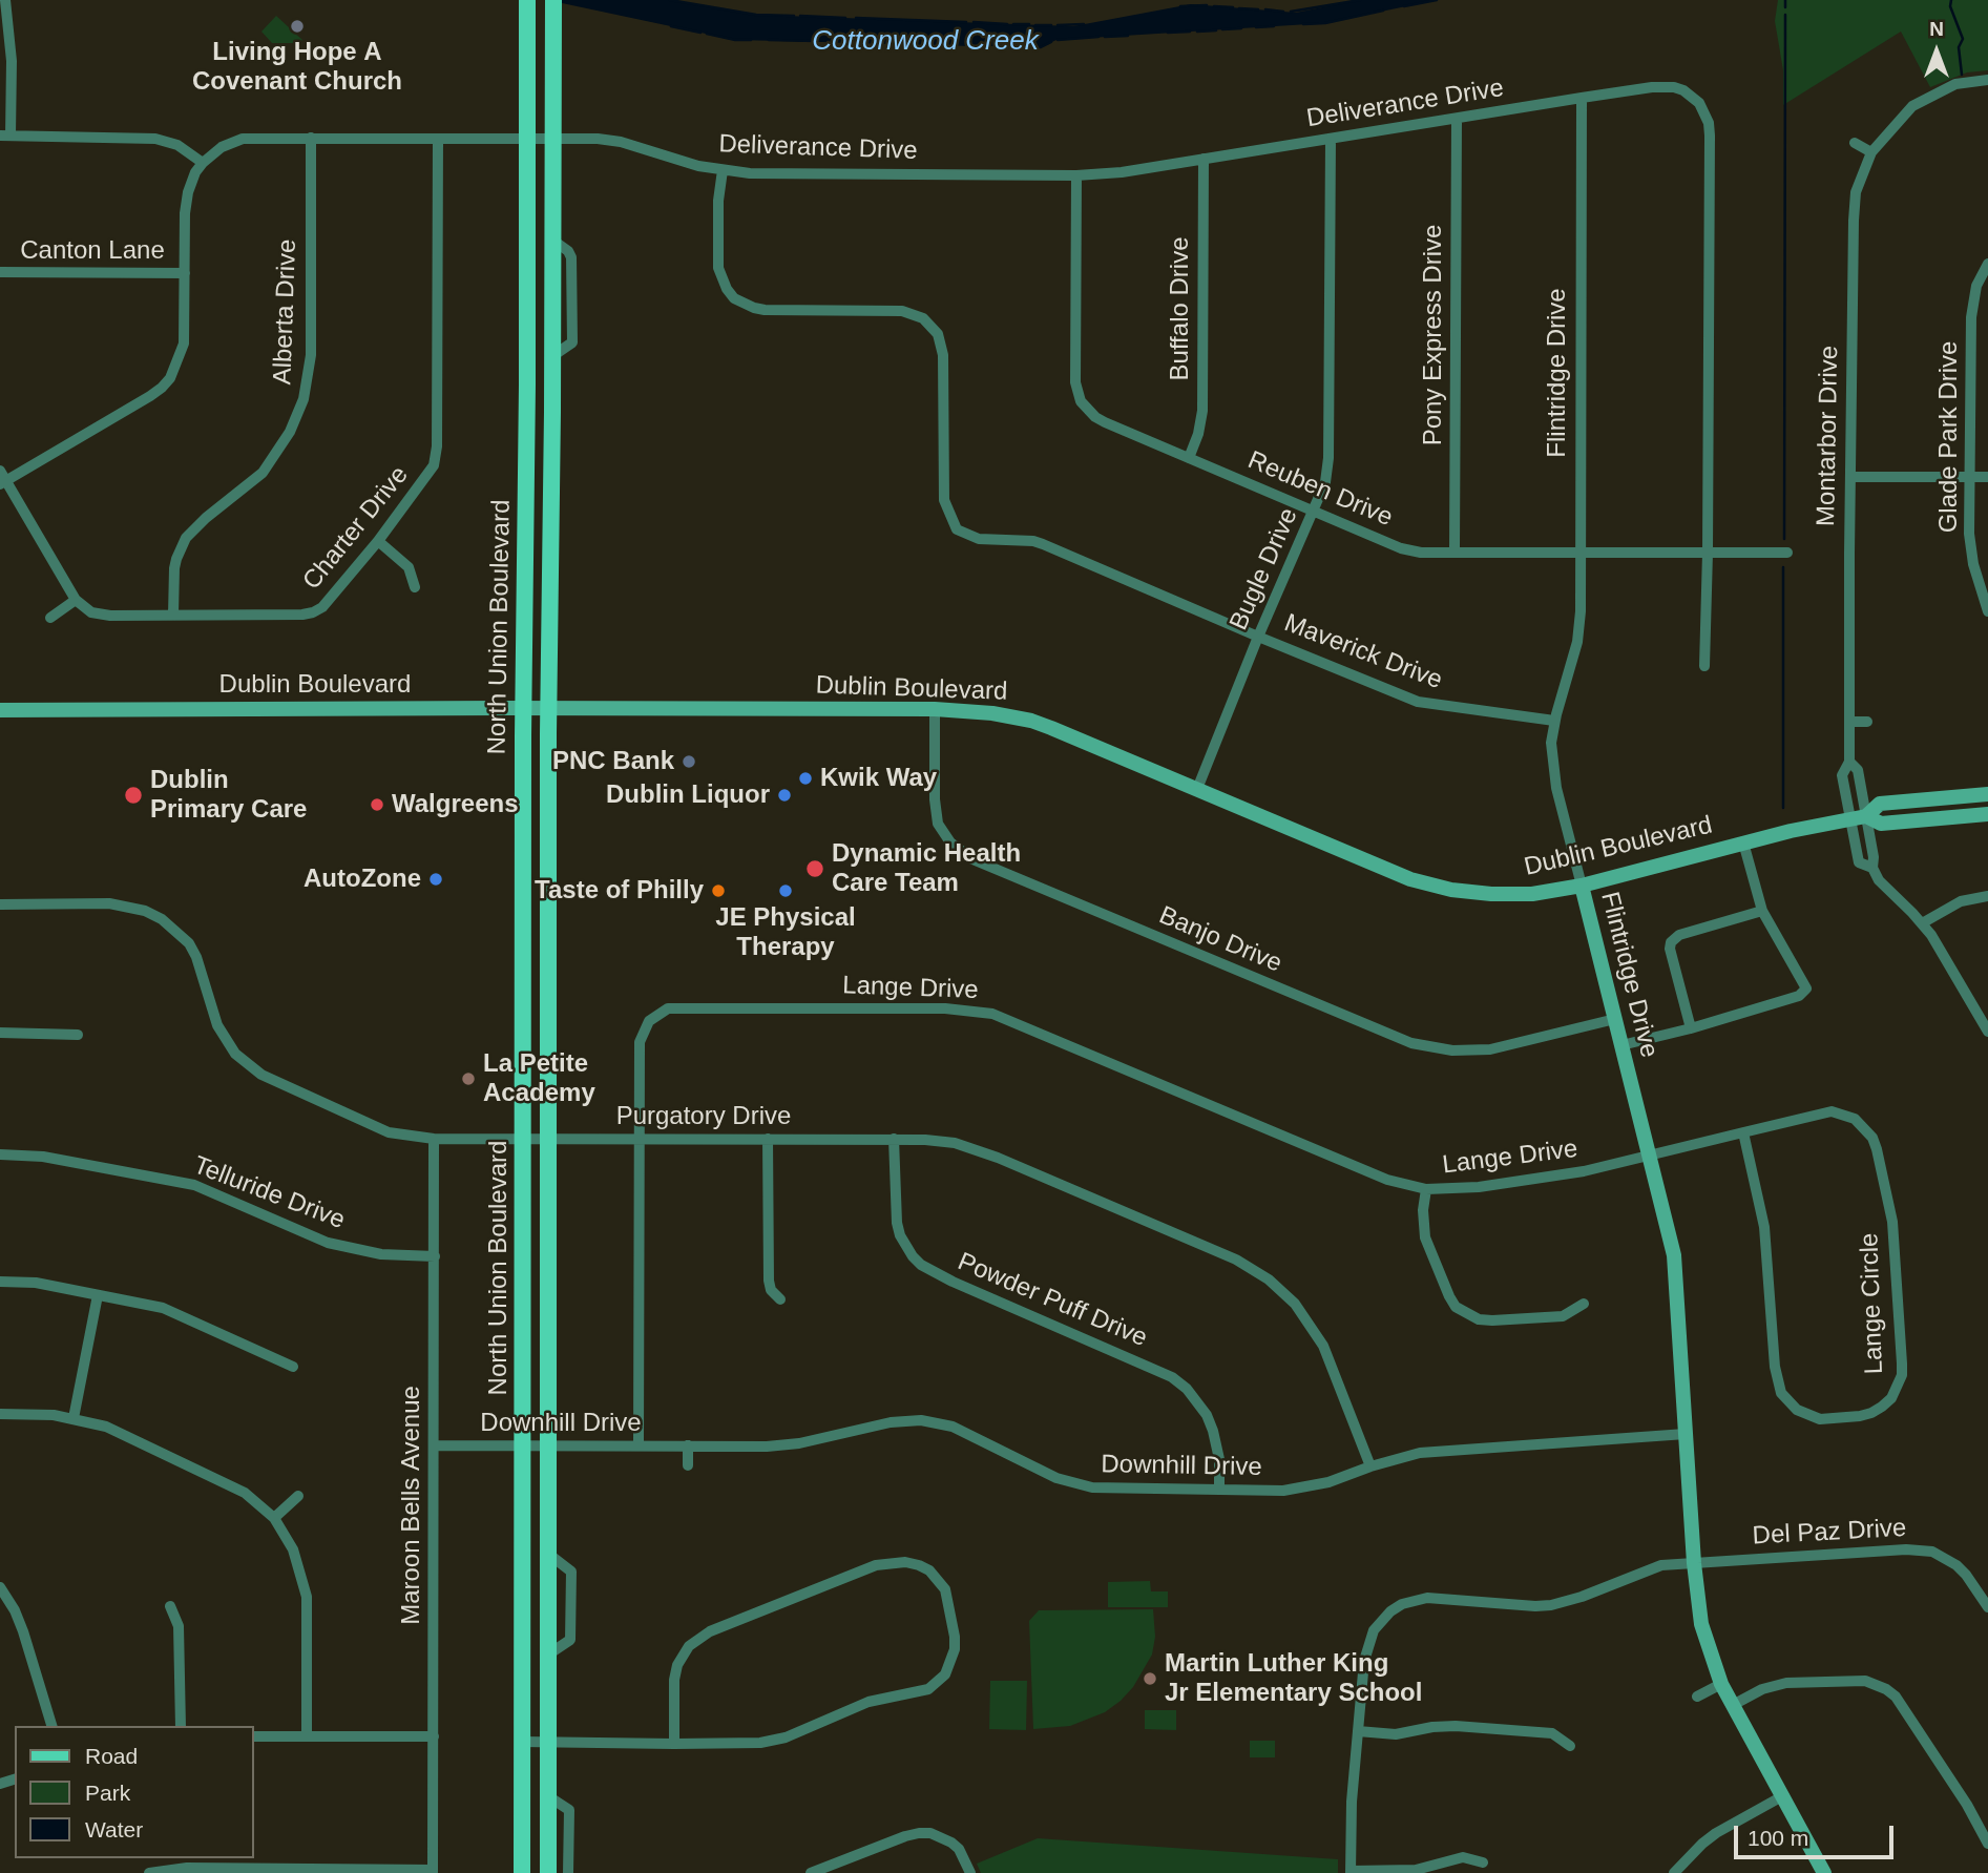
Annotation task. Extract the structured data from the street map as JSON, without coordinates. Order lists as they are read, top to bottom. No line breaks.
{"streets":{"main road":["Flintridge Drive","North Union Boulevard","Dublin Boulevard"],"street":["Deliverance Drive","Canton Lane","Buffalo Drive","Alberta Drive","Pony Express Drive","Montarbor Drive","Glade Park Drive","Reuben Drive","Charter Drive","Bugle Drive","Maverick Drive","Banjo Drive","Lange Drive","Purgatory Drive","Telluride Drive","Powder Puff Drive","Lange Circle","Downhill Drive","Maroon Bells Avenue","Del Paz Drive"]},"crossings":[["Deliverance Drive","Buffalo Drive"],["Deliverance Drive","Alberta Drive"],["Deliverance Drive","Pony Express Drive"],["Deliverance Drive","Flintridge Drive"],["Deliverance Drive","Reuben Drive"],["Deliverance Drive","Charter Drive"],["Deliverance Drive","Bugle Drive"],["Deliverance Drive","North Union Boulevard"],["Deliverance Drive","Maverick Drive"],["Buffalo Drive","Reuben Drive"],["Alberta Drive","Charter Drive"],["Pony Express Drive","Reuben Drive"],["Flintridge Drive","Reuben Drive"],["Flintridge Drive","Maverick Drive"],["Flintridge Drive","Dublin Boulevard"],["Flintridge Drive","Banjo Drive"],["Flintridge Drive","Lange Drive"],["Flintridge Drive","Lange Circle"],["Flintridge Drive","Downhill Drive"],["Flintridge Drive","Del Paz Drive"],["Montarbor Drive","Dublin Boulevard"],["Reuben Drive","Bugle Drive"],["Bugle Drive","Maverick Drive"],["Bugle Drive","Dublin Boulevard"],["North Union Boulevard","Dublin Boulevard"],["North Union Boulevard","Purgatory Drive"],["North Union Boulevard","Downhill Drive"],["Dublin Boulevard","Banjo Drive"],["Lange Drive","Purgatory Drive"],["Lange Drive","Lange Circle"],["Lange Drive","Downhill Drive"],["Purgatory Drive","Powder Puff Drive"],["Purgatory Drive","Downhill Drive"],["Purgatory Drive","Maroon Bells Avenue"],["Telluride Drive","Maroon Bells Avenue"],["Powder Puff Drive","Downhill Drive"],["Downhill Drive","Maroon Bells Avenue"]],"water":["Cottonwood Creek"],"places":["Living Hope A Covenant Church","PNC Bank","Kwik Way","Dublin Primary Care","Dublin Liquor","Walgreens","Dynamic Health Care Team","AutoZone","Taste of Philly","JE Physical Therapy","La Petite Academy","Martin Luther King Jr Elementary School"],"legend":["Road","Park","Water"],"scale_bar":"100 m","north":"top"}
